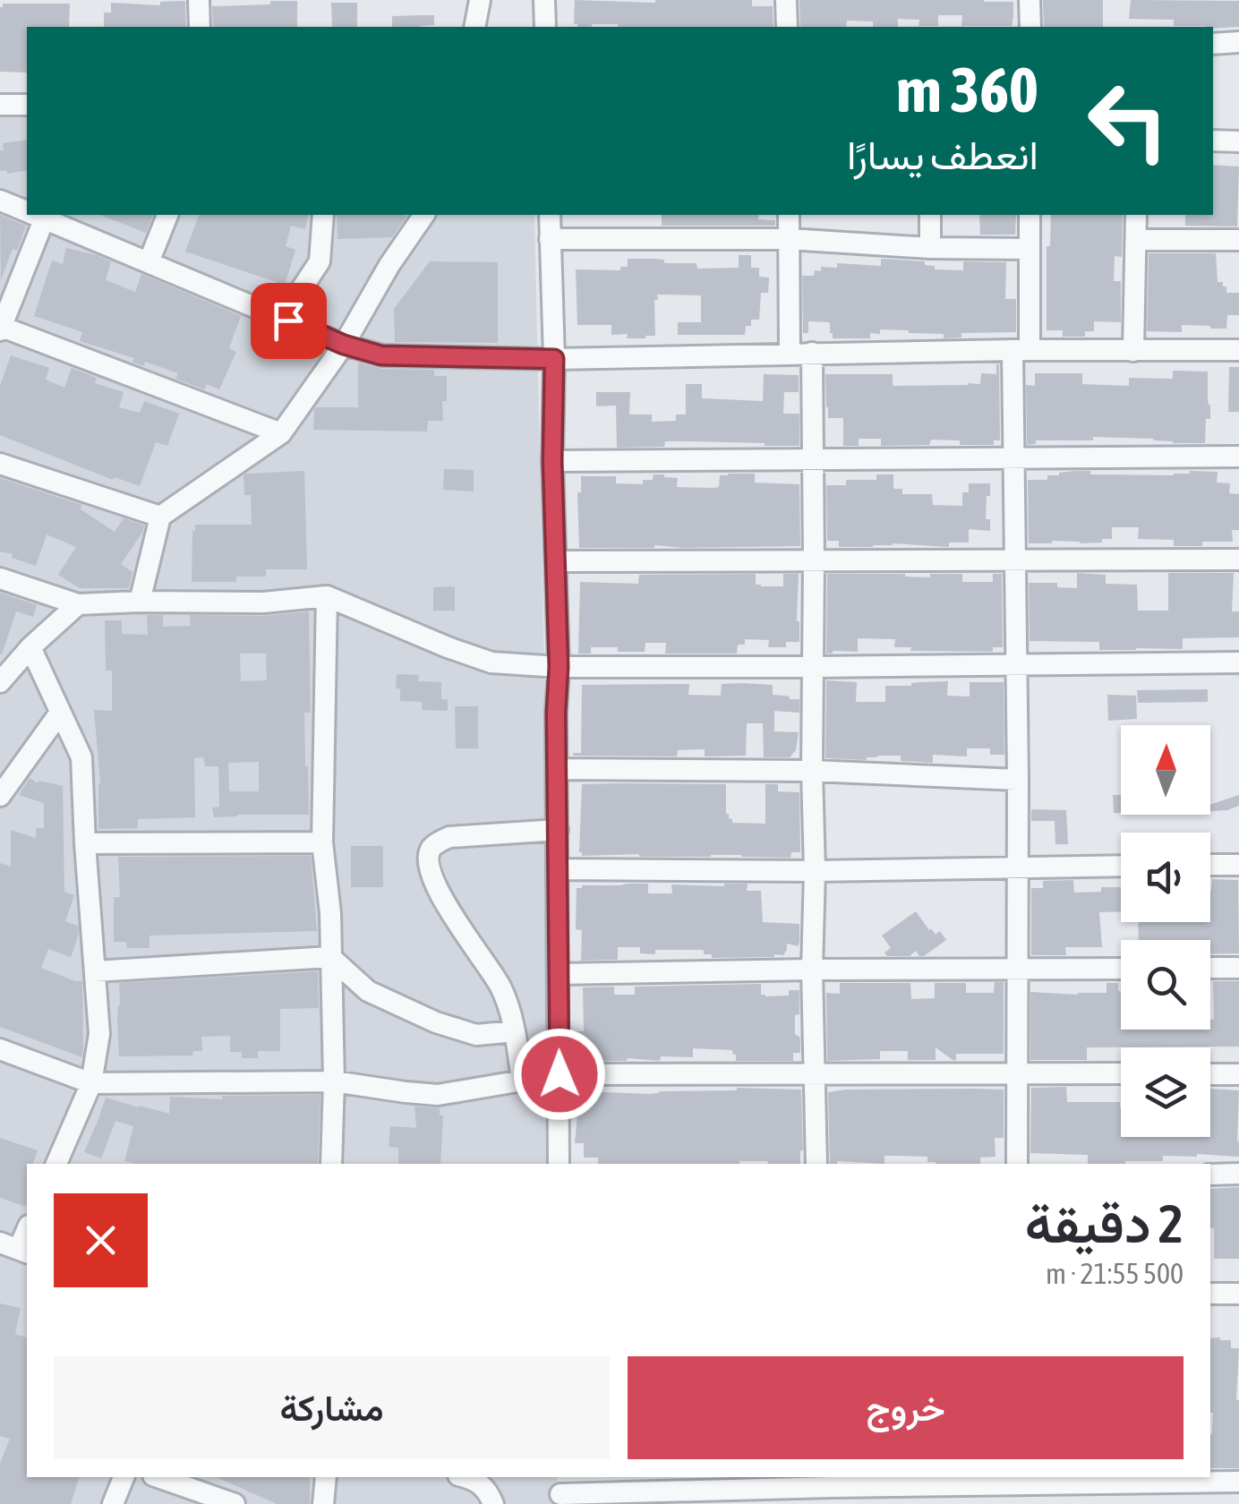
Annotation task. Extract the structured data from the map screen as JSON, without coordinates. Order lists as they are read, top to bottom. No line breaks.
{"north":"top","page":{"turn":["360 m","انعطف يسارًا"],"heading":["2 دقيقة","500 m · 21:55"],"buttons":["خروج","مشاركة"]}}
